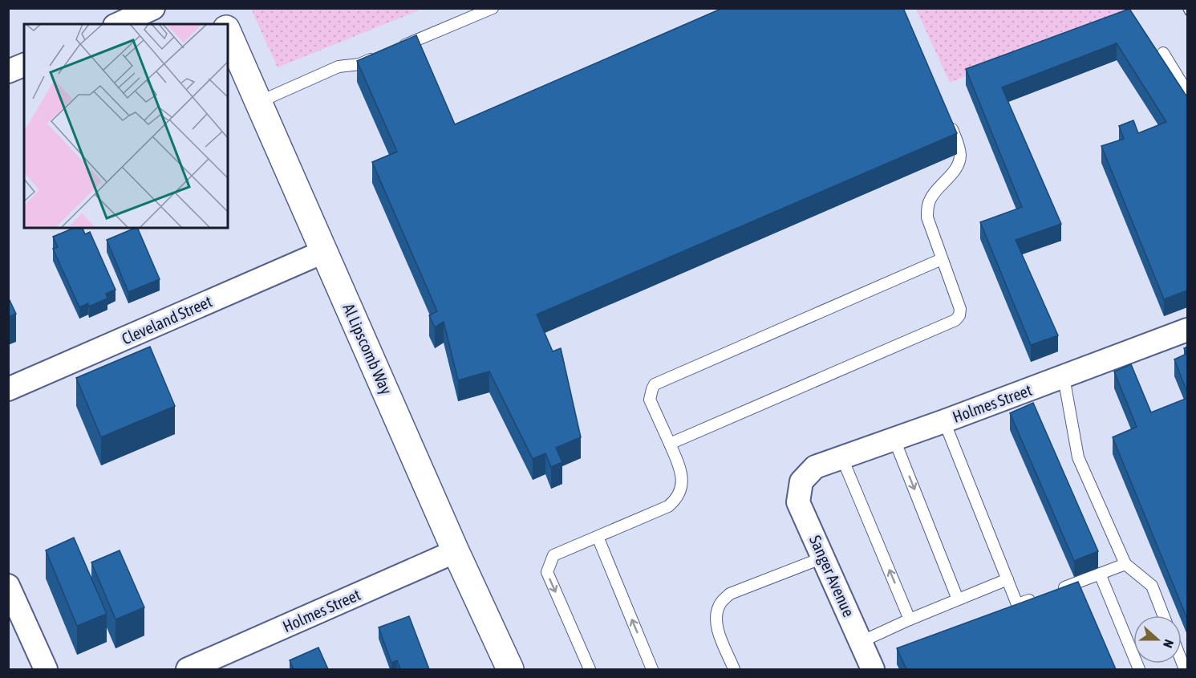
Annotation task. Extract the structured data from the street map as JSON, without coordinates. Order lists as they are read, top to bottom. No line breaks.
{"streets":{"street":["Cleveland Street","Al Lipscomb Way","Holmes Street","Sanger Avenue"]},"crossings":[["Cleveland Street","Al Lipscomb Way"],["Al Lipscomb Way","Holmes Street"],["Holmes Street","Sanger Avenue"]],"north":"right"}
